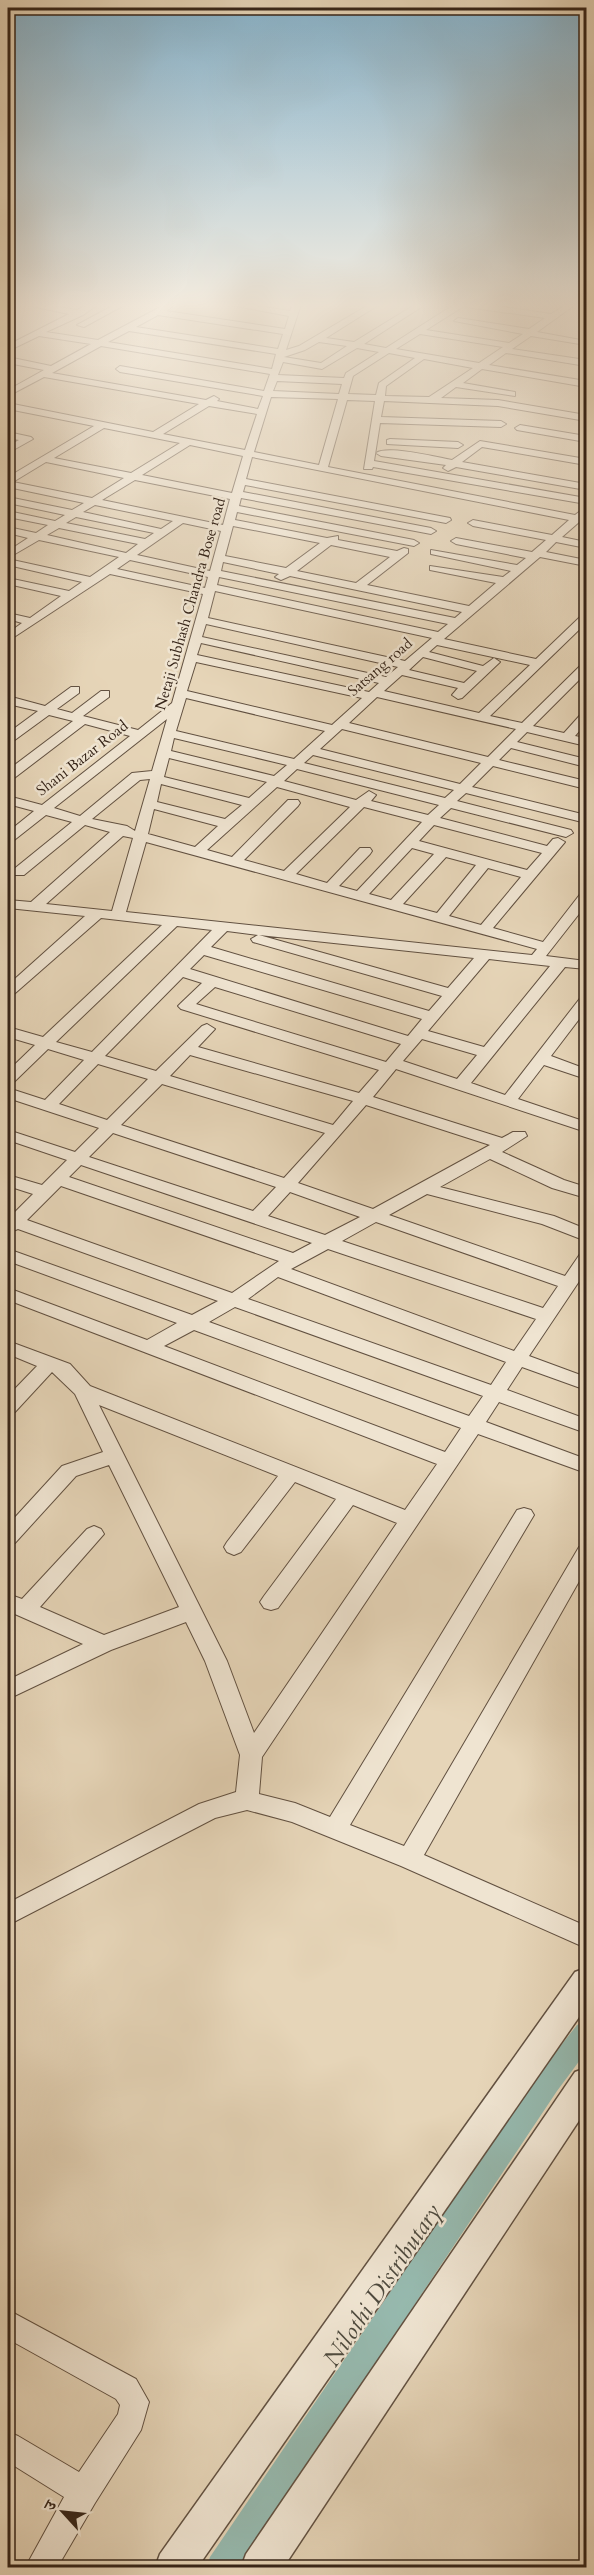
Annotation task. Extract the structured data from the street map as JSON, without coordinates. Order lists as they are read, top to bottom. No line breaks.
{"streets":{"street":["Netaji Subhash Chandra Bose road","Satsang road","Shani Bazar Road"]},"crossings":[["Netaji Subhash Chandra Bose road","Shani Bazar Road"]],"water":["Nilothi Distributary"],"north":"top left"}
